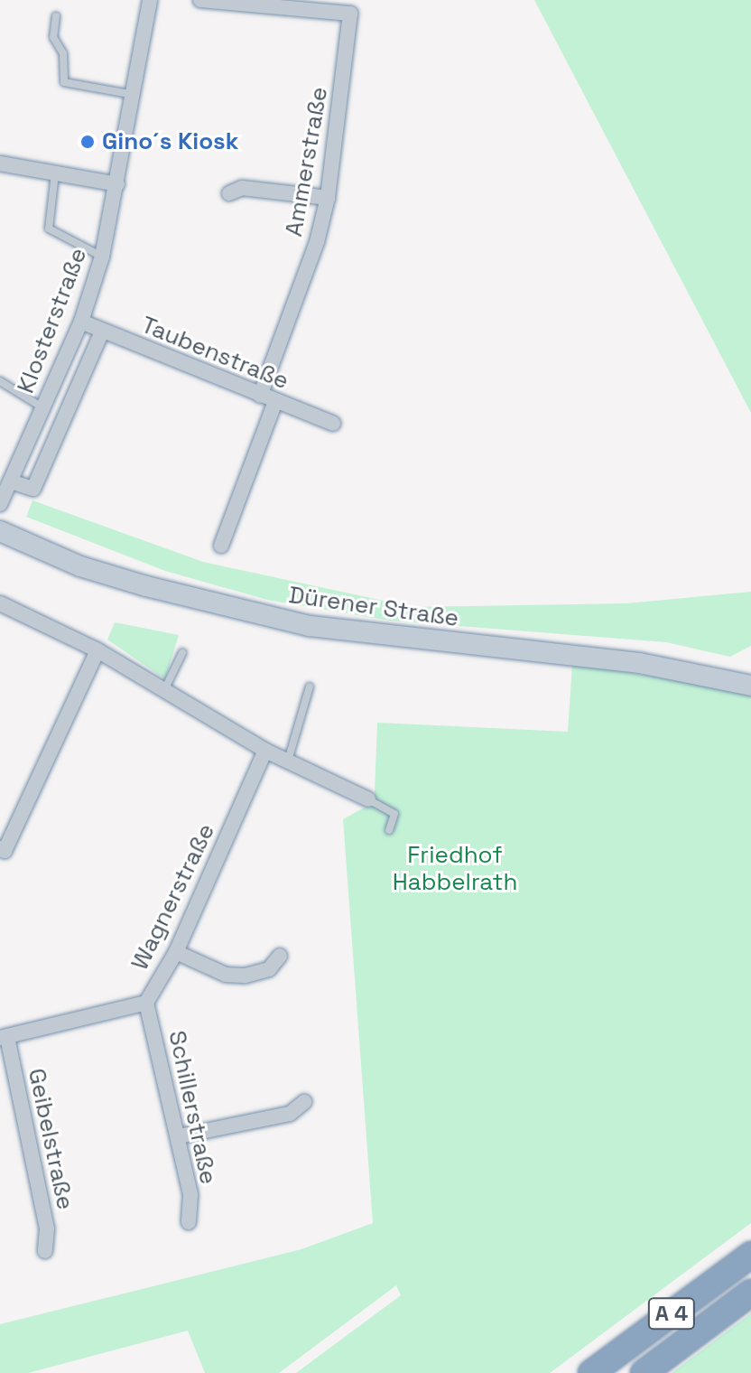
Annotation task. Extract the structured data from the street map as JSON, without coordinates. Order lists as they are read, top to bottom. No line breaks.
{"streets":{"highway":["A 4"],"main road":["Dürener Straße"],"street":["Ammerstraße","Klosterstraße","Taubenstraße","Wagnerstraße","Schillerstraße","Geibelstraße"]},"crossings":[["Ammerstraße","Taubenstraße"],["Klosterstraße","Taubenstraße"],["Wagnerstraße","Schillerstraße"],["Wagnerstraße","Geibelstraße"]],"parks":["Friedhof Habbelrath"],"places":["Gino´s Kiosk"]}
